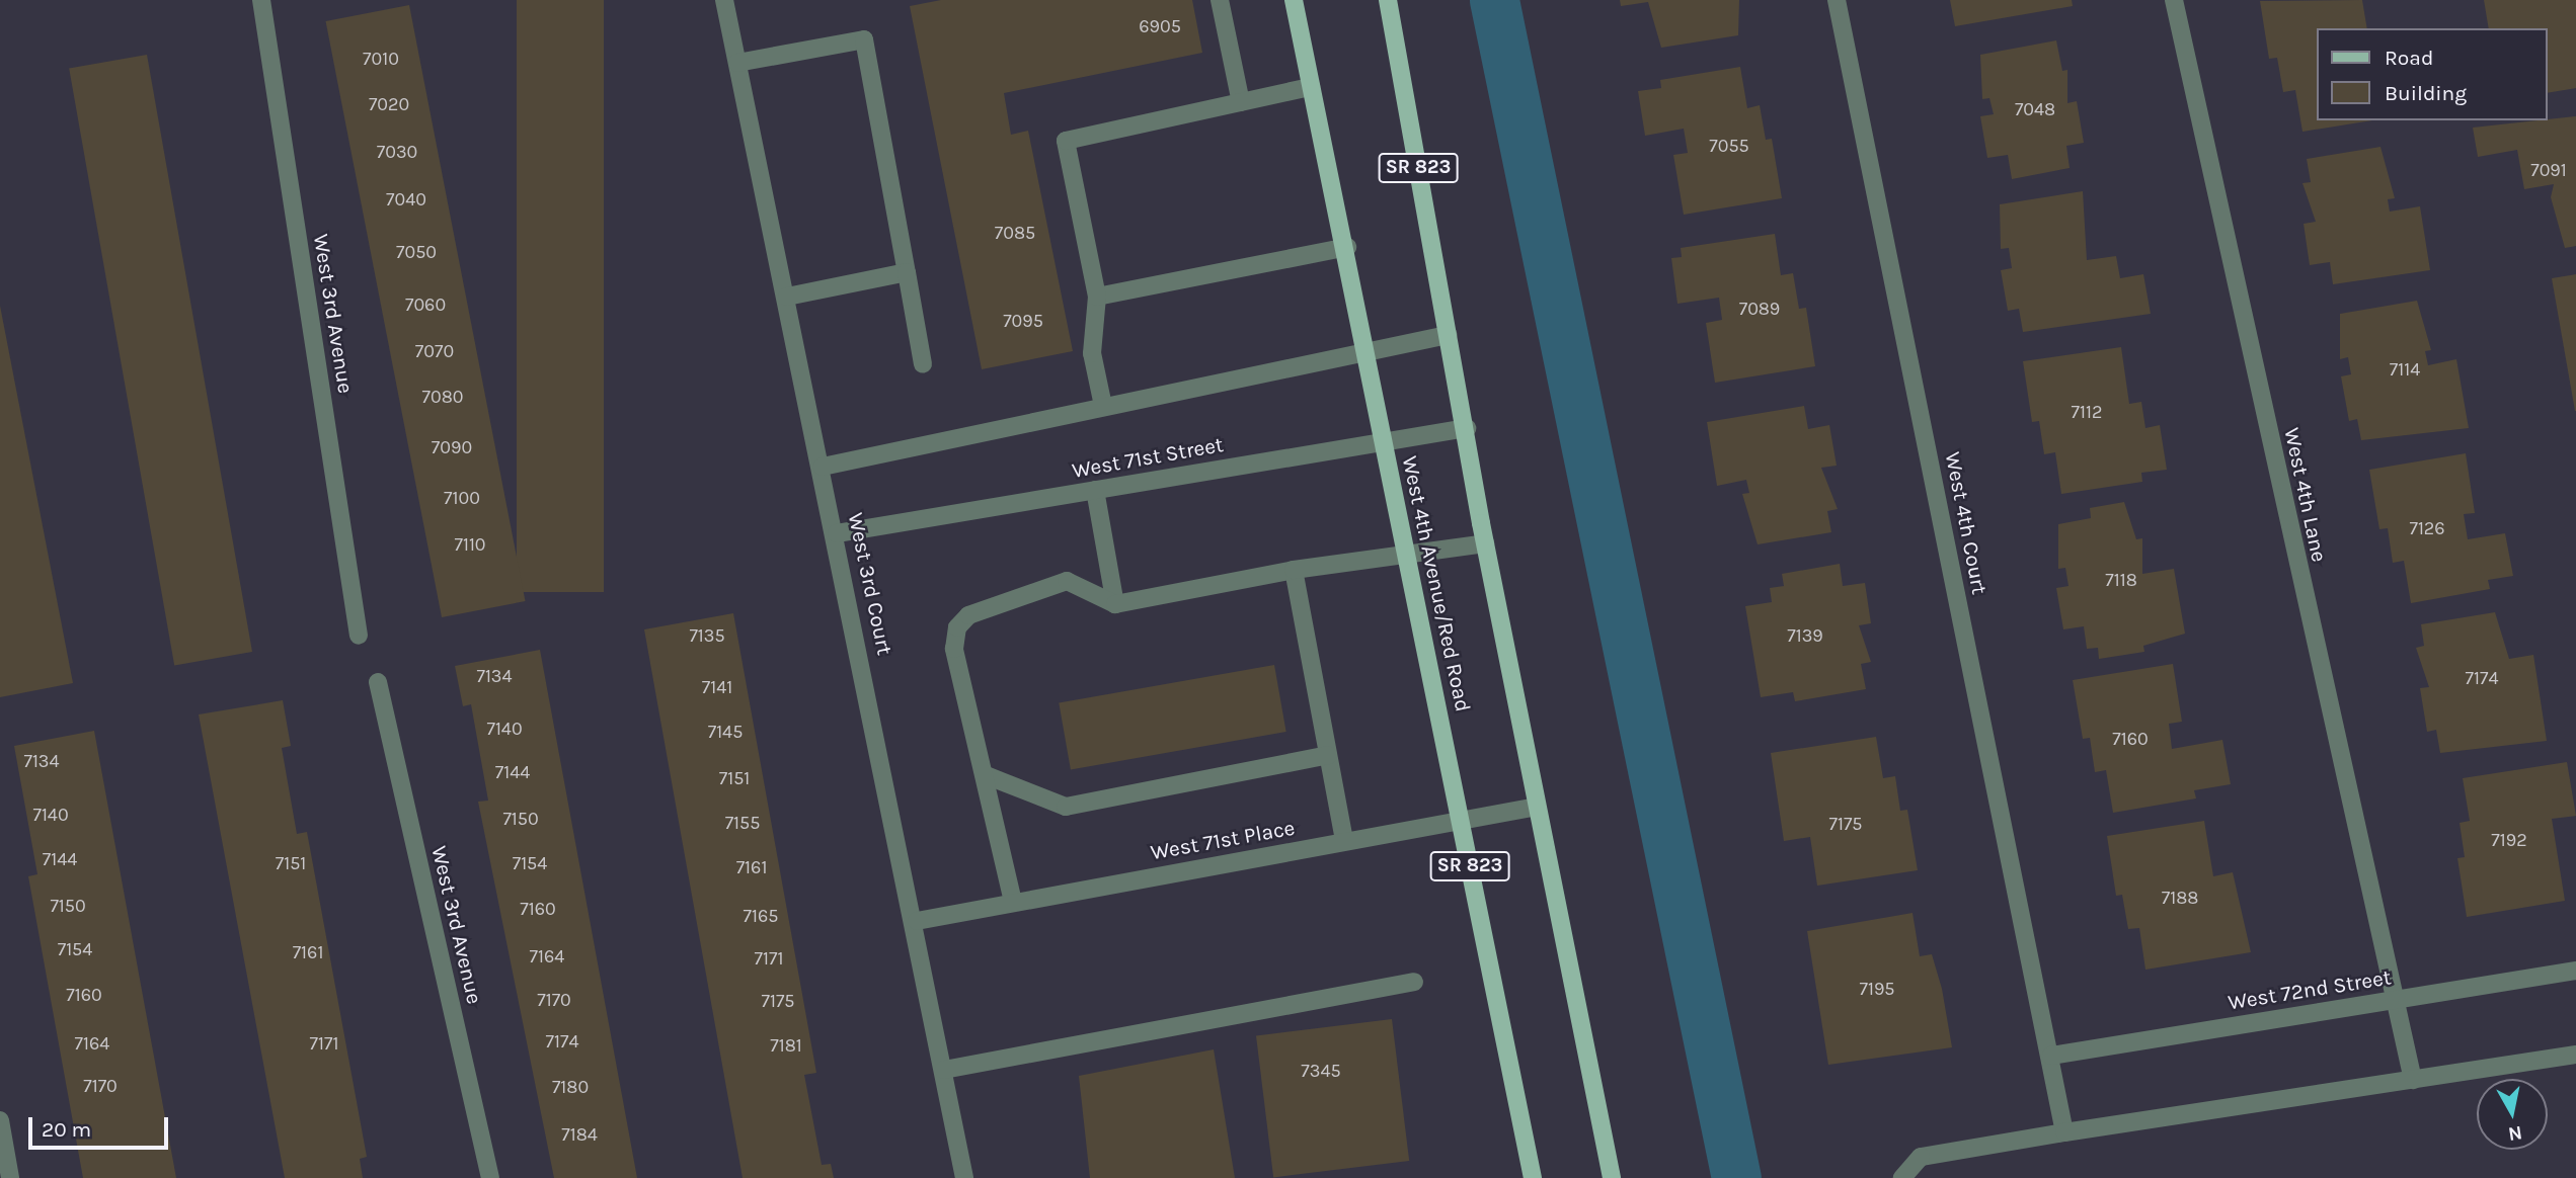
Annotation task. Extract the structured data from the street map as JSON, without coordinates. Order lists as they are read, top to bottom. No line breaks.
{"streets":{"main road":["SR 823","West 4th Avenue/Red Road"],"street":["West 3rd Avenue","West 71st Street","West 4th Lane","West 4th Court","West 3rd Court","West 71st Place","West 72nd Street"]},"crossings":[["SR 823","West 71st Street"],["SR 823","West 71st Place"],["West 71st Street","West 3rd Court"],["West 71st Street","West 4th Avenue/Red Road"],["West 4th Lane","West 72nd Street"],["West 4th Court","West 72nd Street"],["West 3rd Court","West 71st Place"],["West 4th Avenue/Red Road","West 71st Place"]],"house_numbers":["6905","7010","7020","7048","7055","7030","7091","7040","7085","7050","7060","7089","7095","7070","7114","7080","7112","7090","7100","7126","7110","7118","7135","7139","7134","7174","7141","7140","7145","7160","7134","7144","7151","7140","7150","7155","7175","7192","7144","7151","7154","7161","7188","7150","7160","7165","7154","7161","7164","7171","7195","7160","7170","7175","7174","7164","7171","7181","7345","7170","7180","7184"],"legend":["Road","Building"],"scale_bar":"20 m","north":"bottom"}
